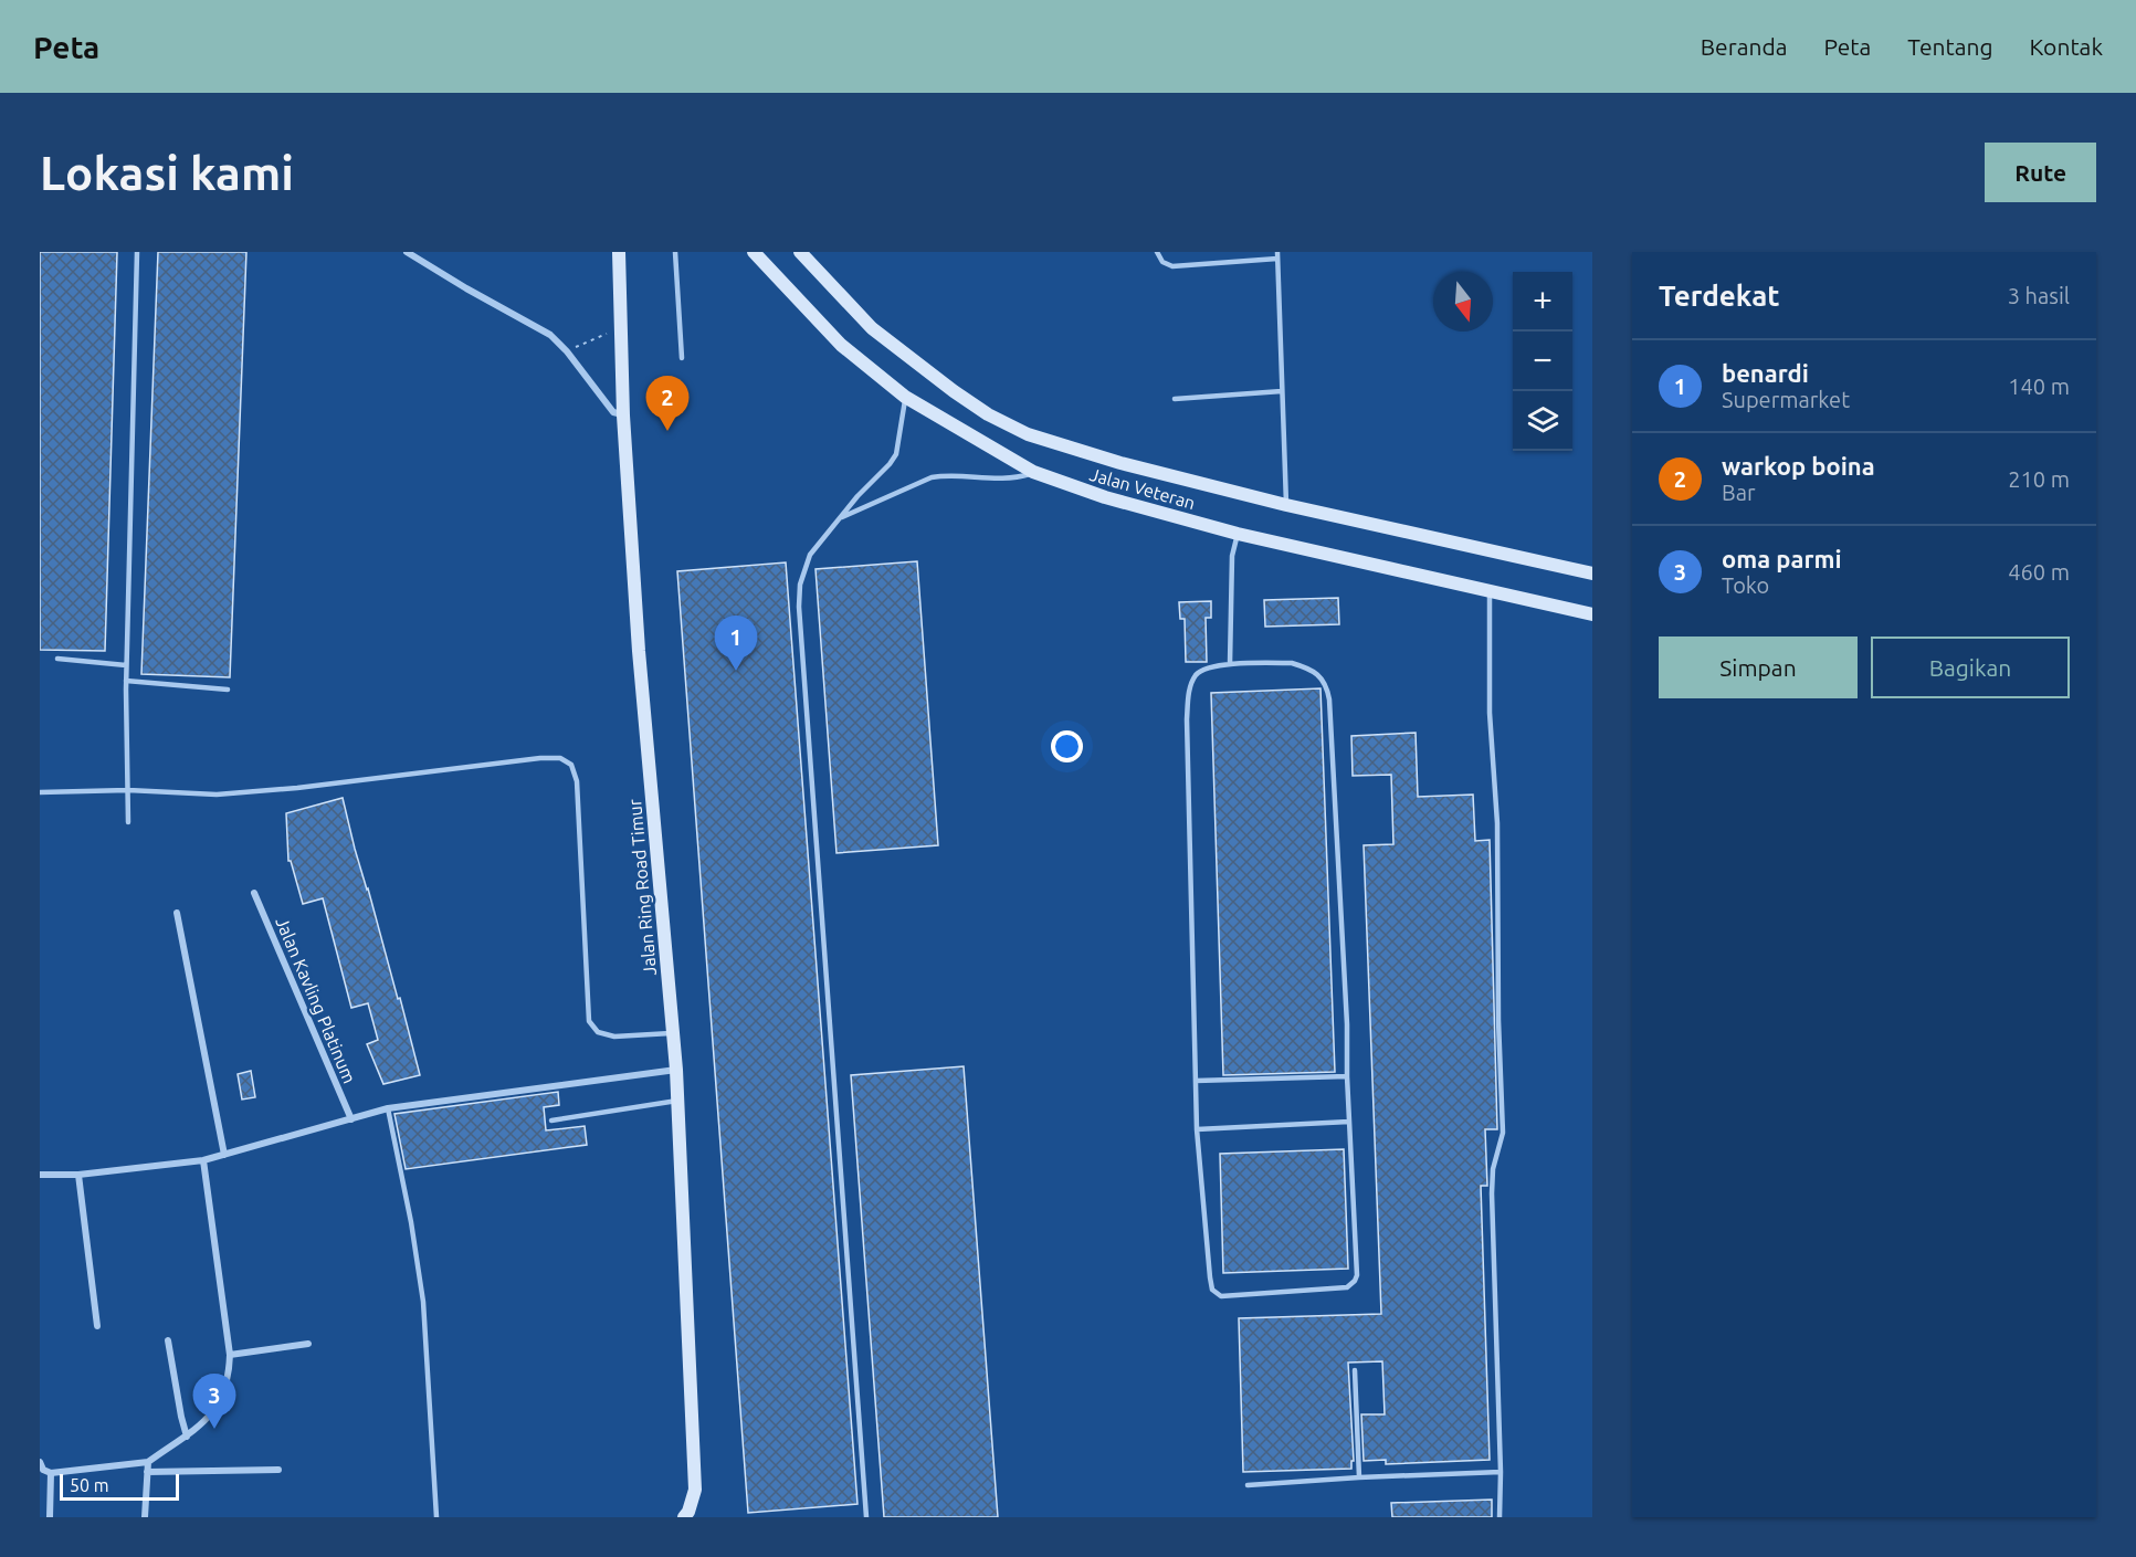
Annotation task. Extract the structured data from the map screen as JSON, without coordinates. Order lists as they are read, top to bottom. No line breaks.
{"streets":{"main road":["Jalan Veteran","Jalan Ring Road Timur"],"street":["Jalan Kavling Platinum"]},"scale_bar":"50 m","north":"bottom","page":{"header":"Peta","nav":["Beranda","Peta","Tentang","Kontak"],"buttons":["Rute",["Simpan","Bagikan"]],"title":"Lokasi kami","heading":["Terdekat","3 hasil"],"map_buttons":["+","−"],"list":[{"mark":"1","name":"benardi","note":"Supermarket","value":"140 m"},{"mark":"2","name":"warkop boina","note":"Bar","value":"210 m"},{"mark":"3","name":"oma parmi","note":"Toko","value":"460 m"}],"pins":["2","1","3"],"scale":"50 m"}}
